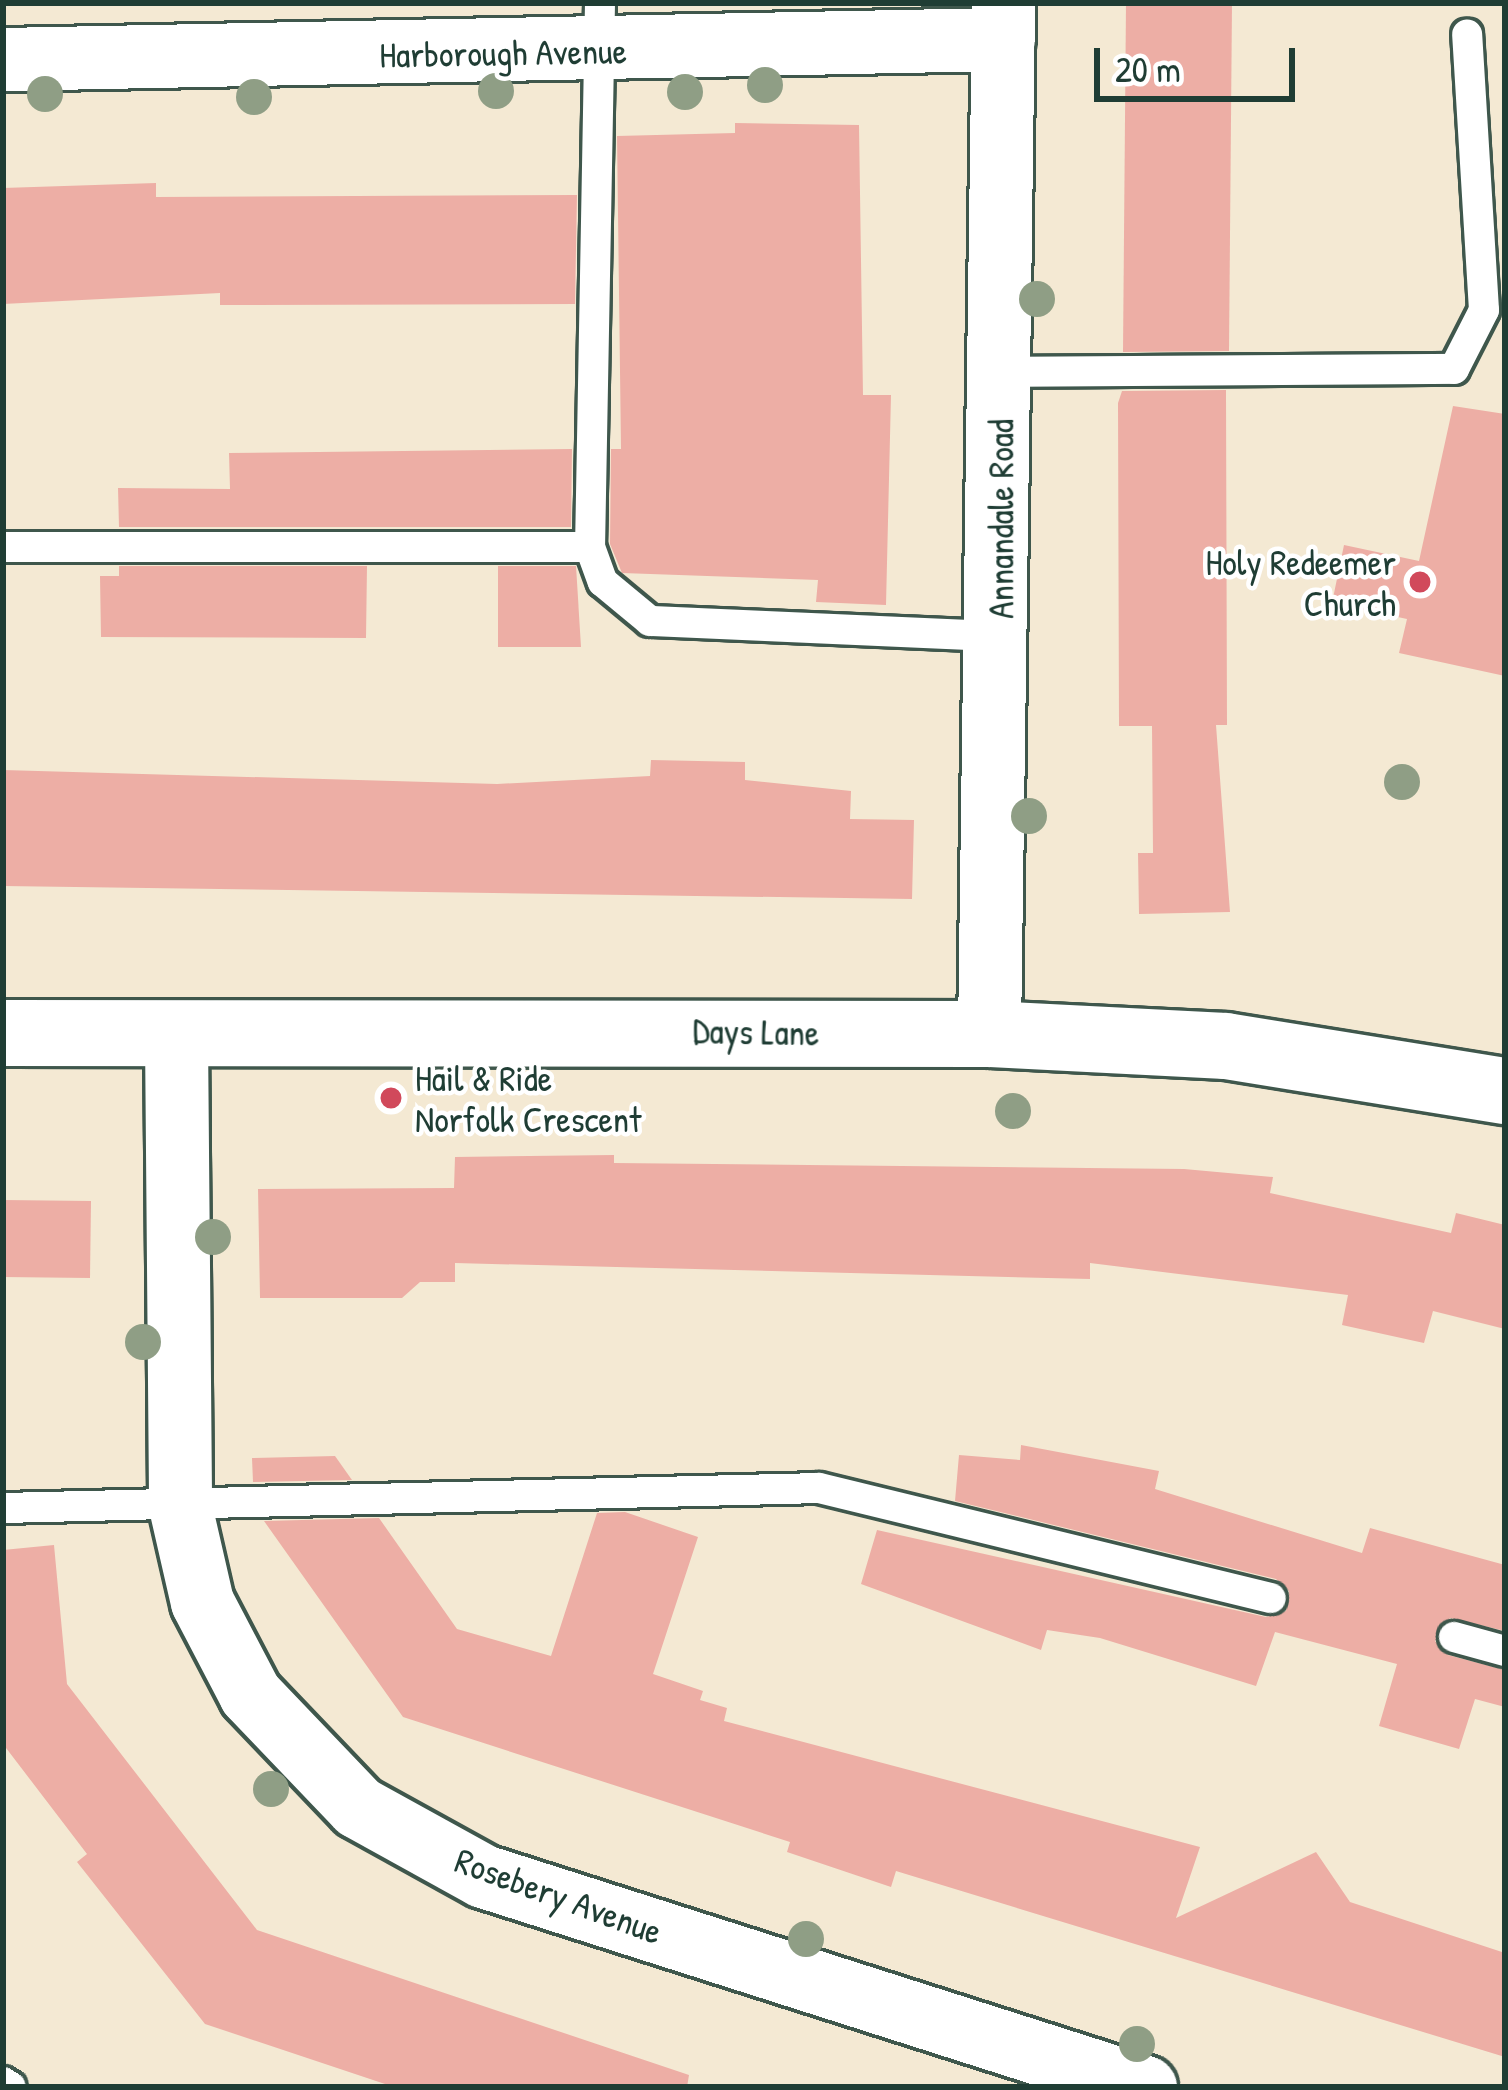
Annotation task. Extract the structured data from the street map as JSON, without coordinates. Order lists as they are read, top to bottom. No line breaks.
{"streets":{"street":["Harborough Avenue","Annandale Road","Days Lane","Rosebery Avenue"]},"crossings":[["Harborough Avenue","Annandale Road"],["Annandale Road","Days Lane"],["Days Lane","Rosebery Avenue"]],"places":["Holy Redeemer Church","Hail & Ride Norfolk Crescent"],"scale_bar":"20 m"}
